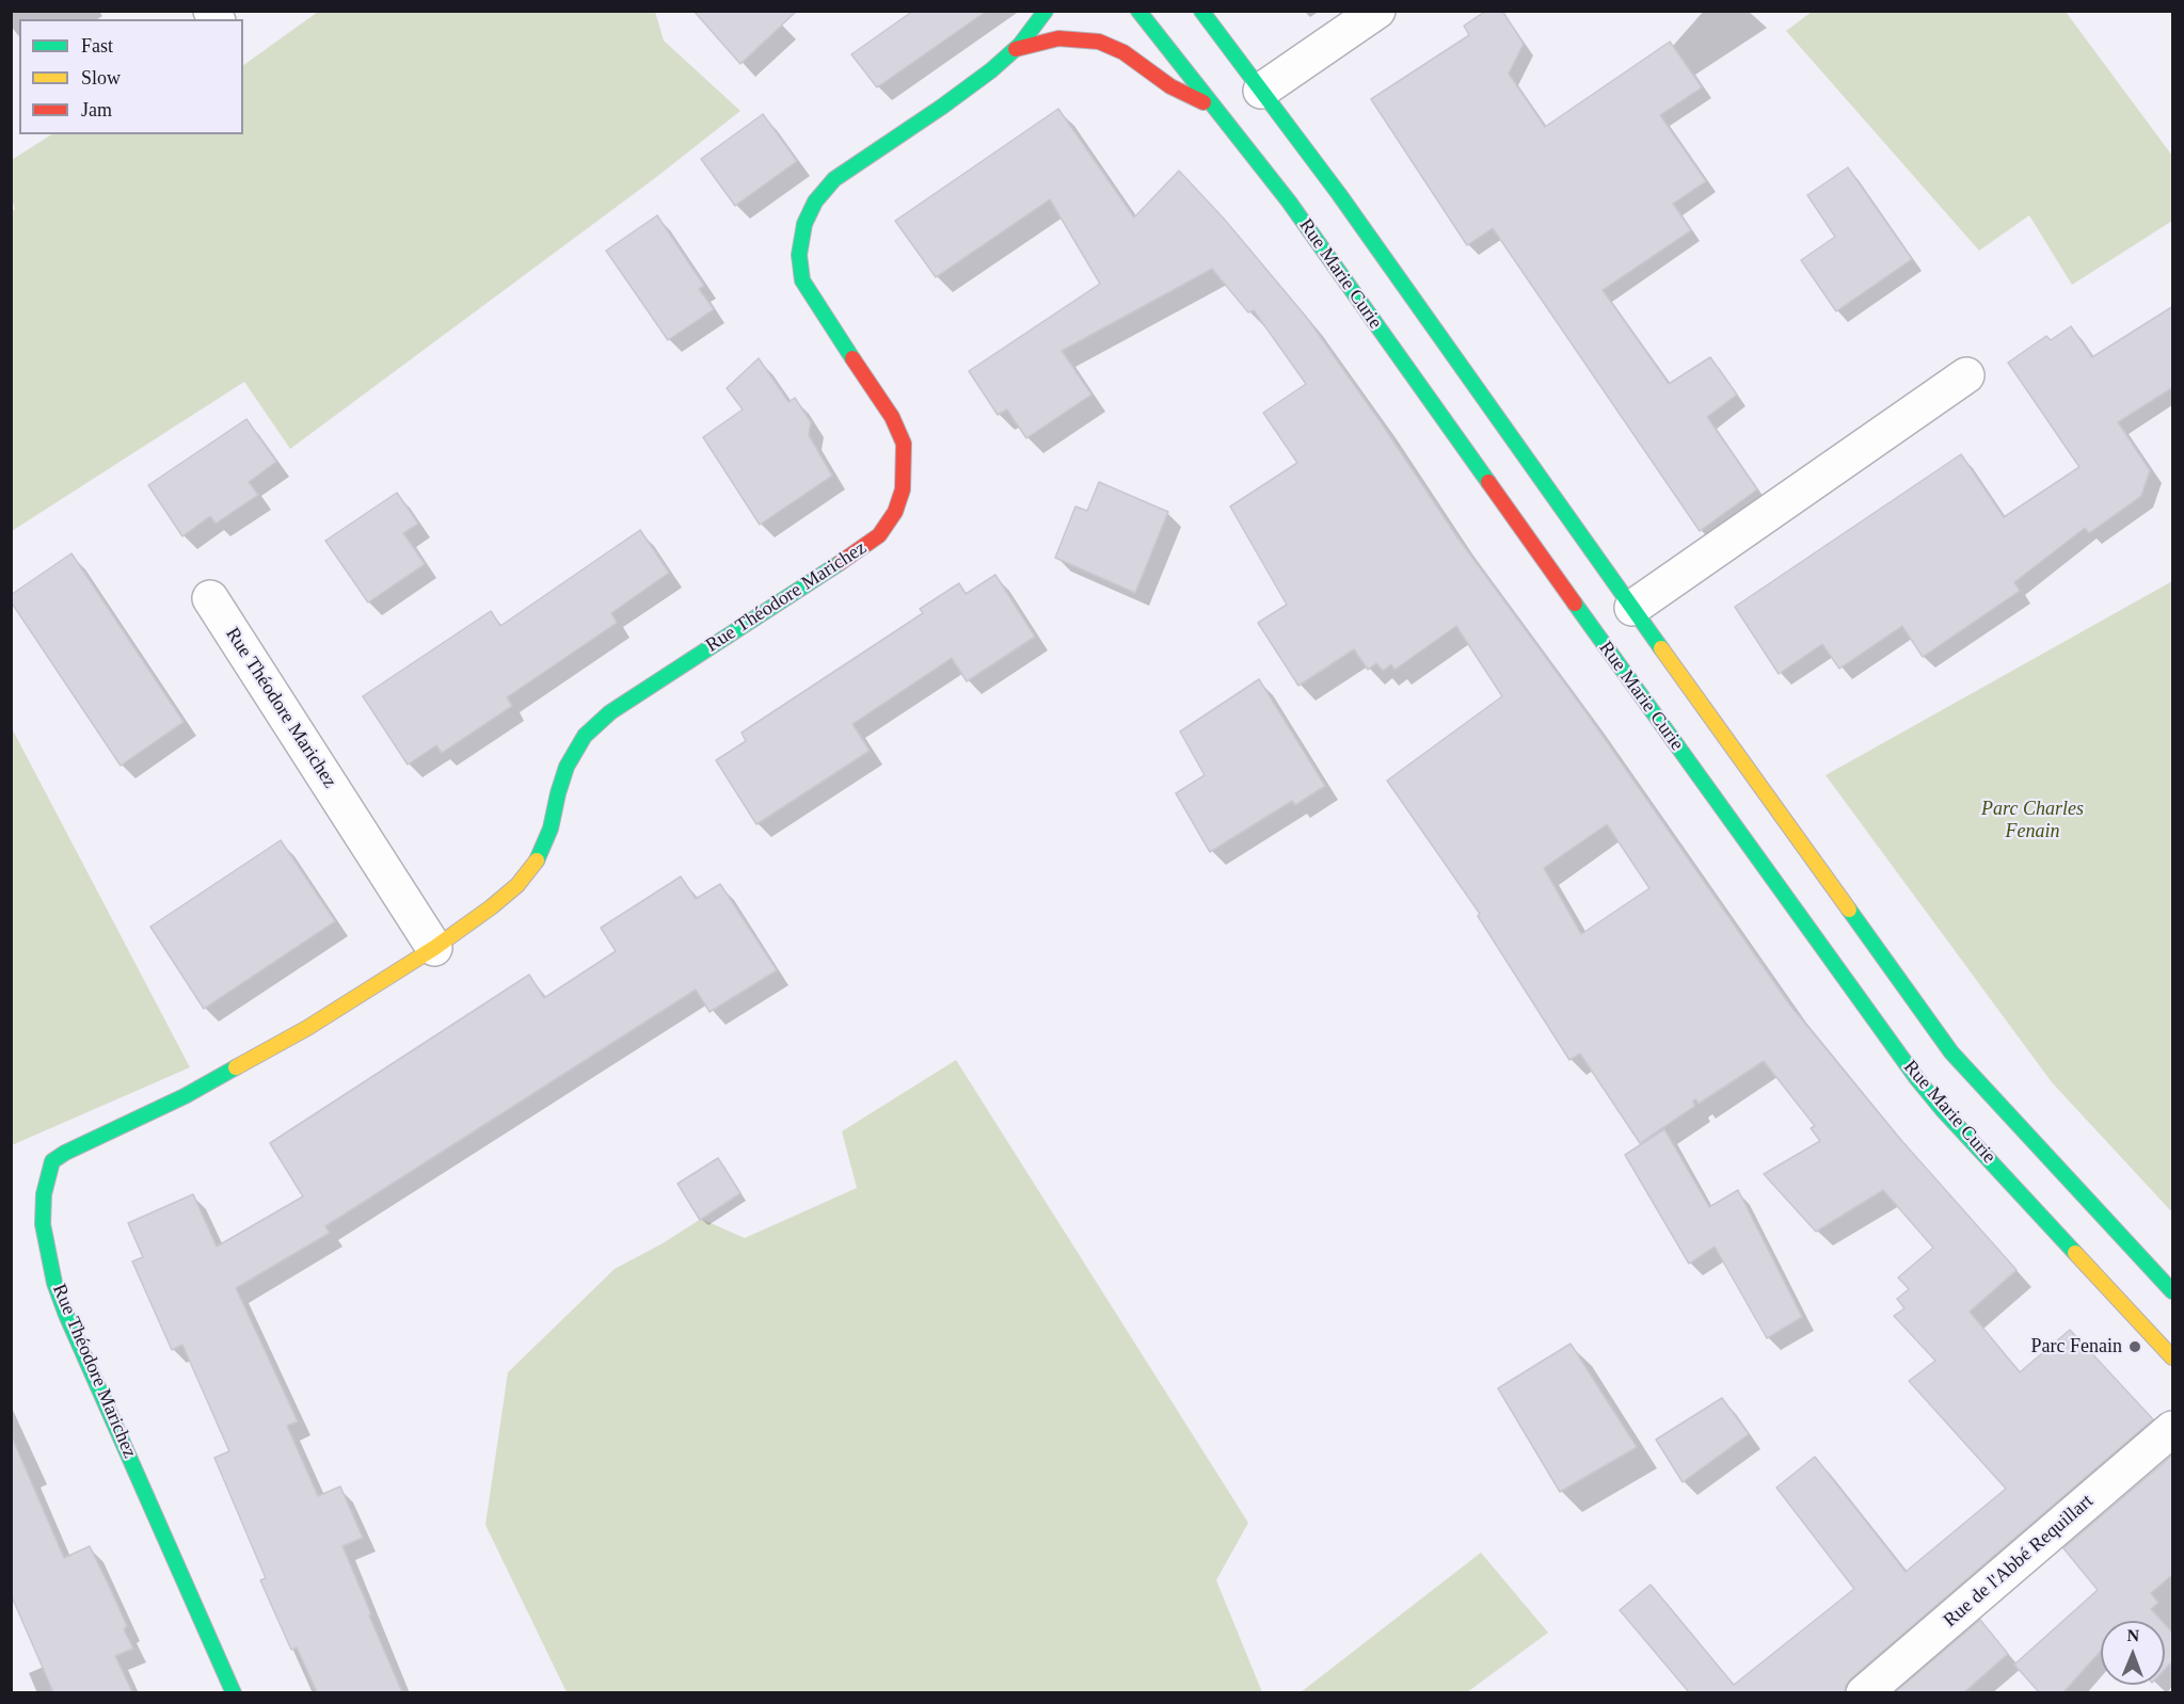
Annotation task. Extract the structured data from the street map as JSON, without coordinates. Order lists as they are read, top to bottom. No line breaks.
{"streets":{"street":["Rue Marie Curie","Rue Théodore Marichez","Rue de l'Abbé Requillart"]},"parks":["Parc Charles Fenain"],"places":["Parc Fenain"],"legend":["Fast","Slow","Jam"],"north":"top"}
